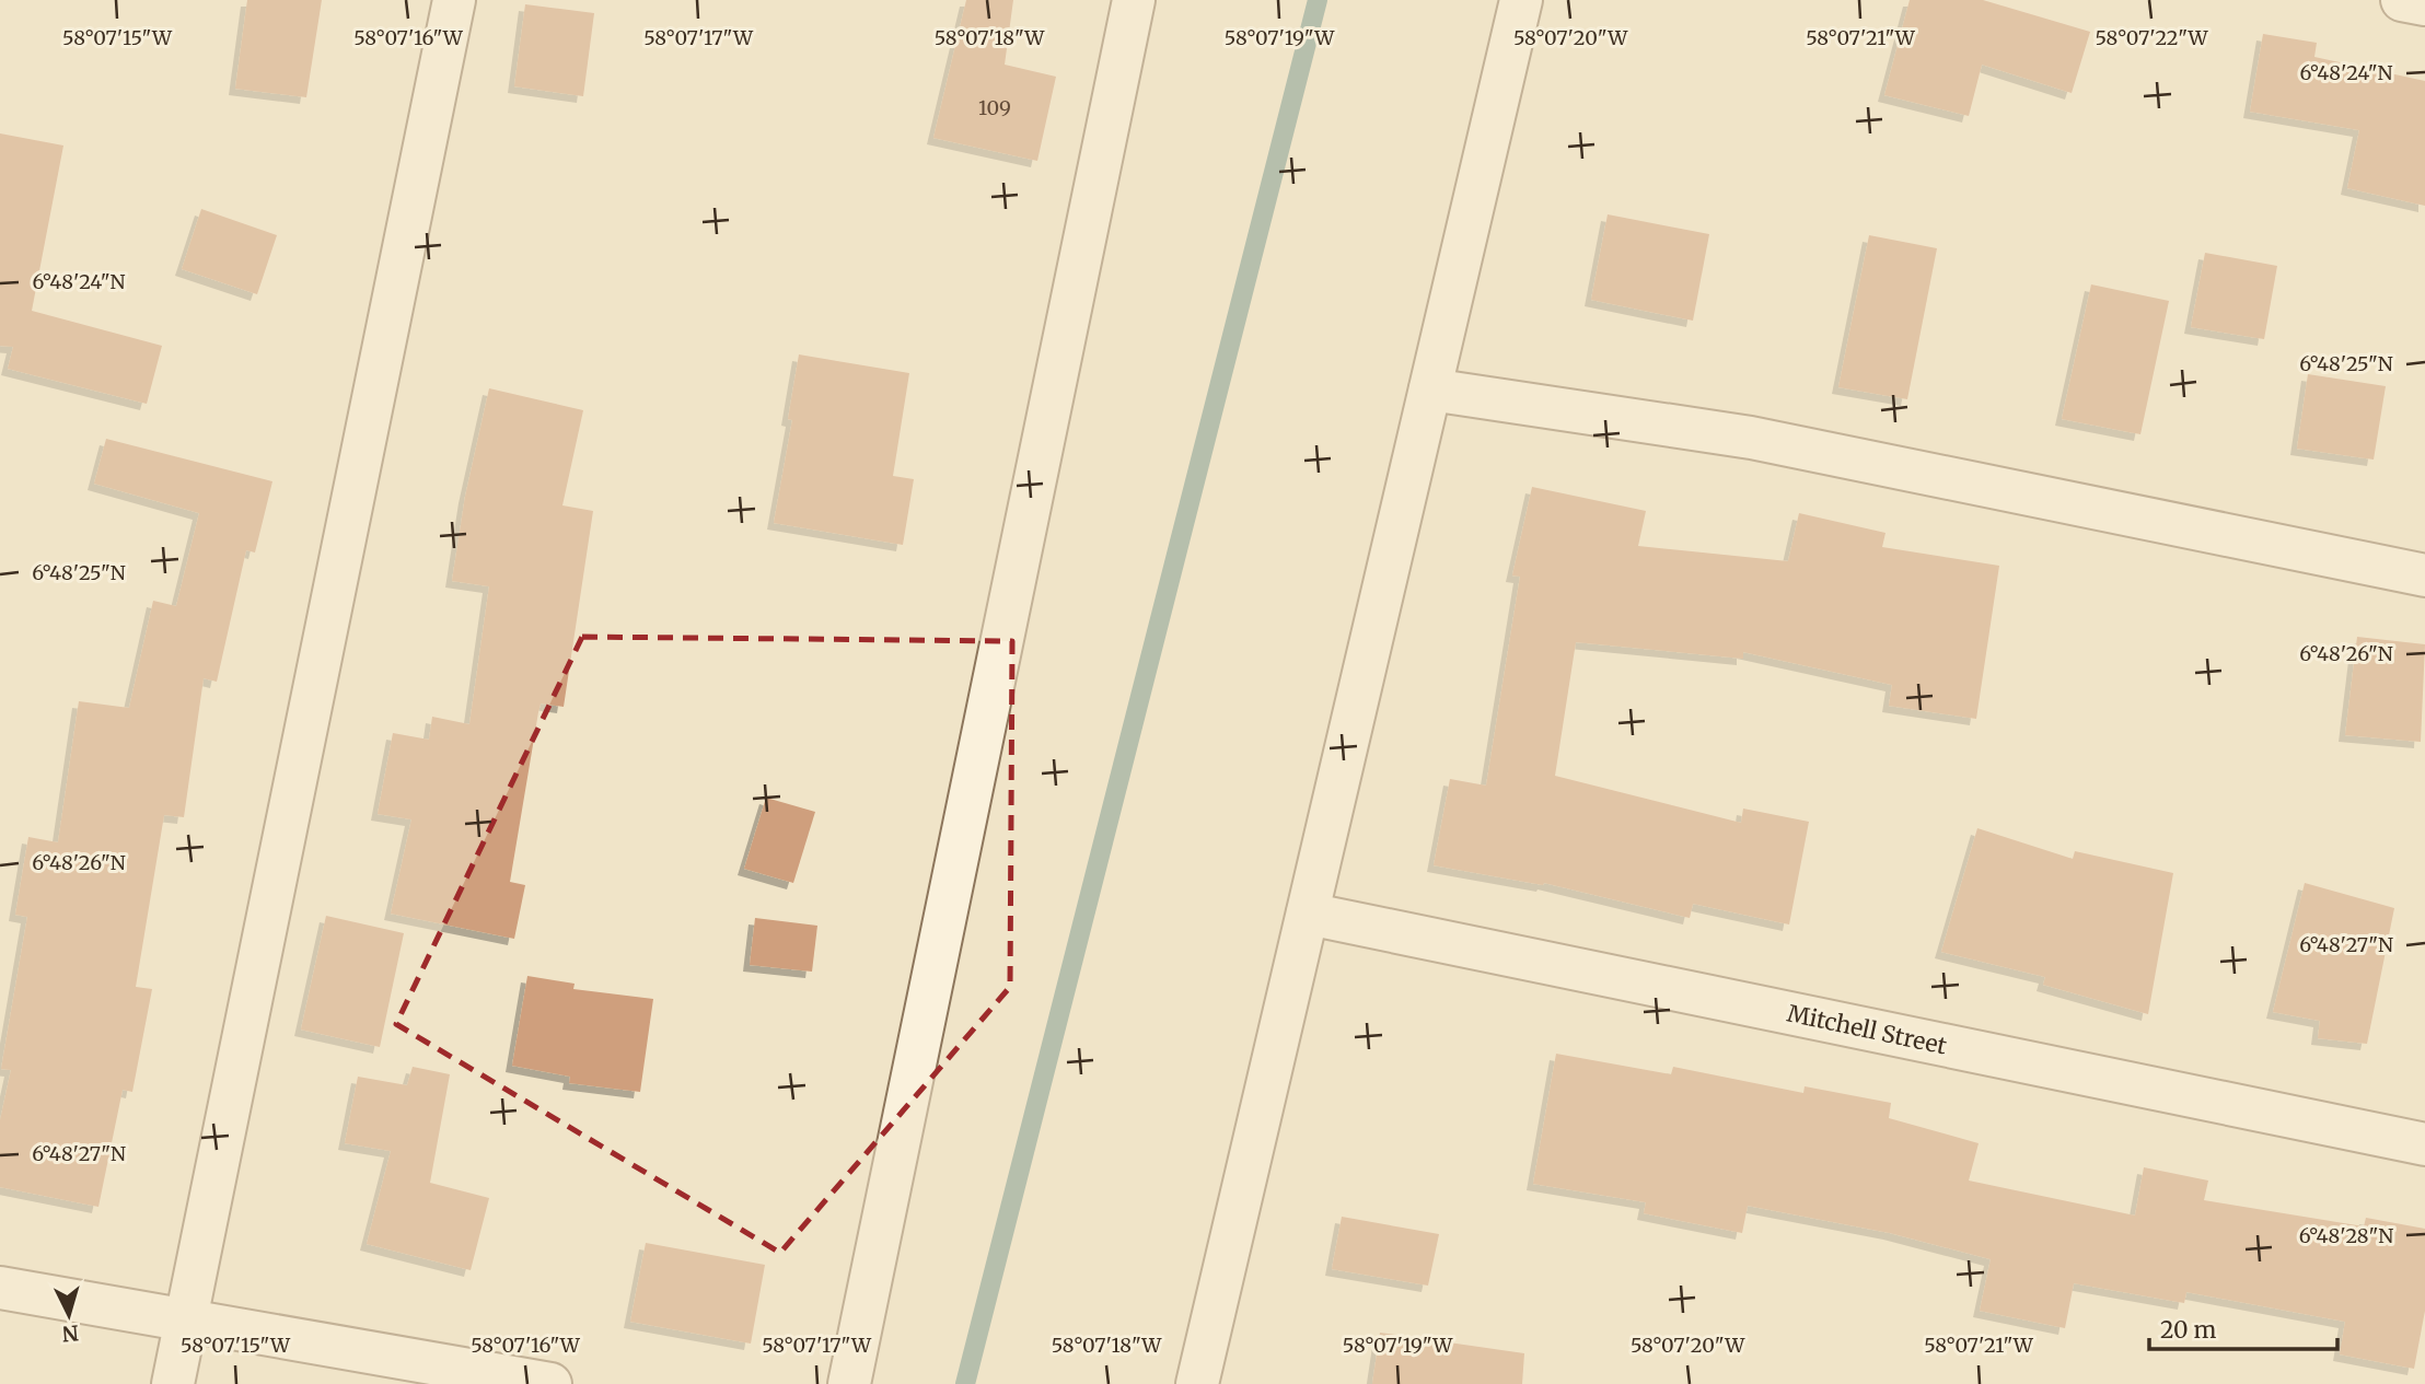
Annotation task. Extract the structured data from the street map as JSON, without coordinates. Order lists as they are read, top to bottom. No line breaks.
{"streets":{"street":["Mitchell Street"]},"house_numbers":["109"],"scale_bar":"20 m","north":"bottom","coordinates":["58°07'15\"W","58°07'16\"W","58°07'17\"W","58°07'18\"W","58°07'19\"W","58°07'20\"W","58°07'21\"W","58°07'22\"W","6°48'24\"N","6°48'25\"N","6°48'26\"N","6°48'27\"N","6°48'28\"N"]}
